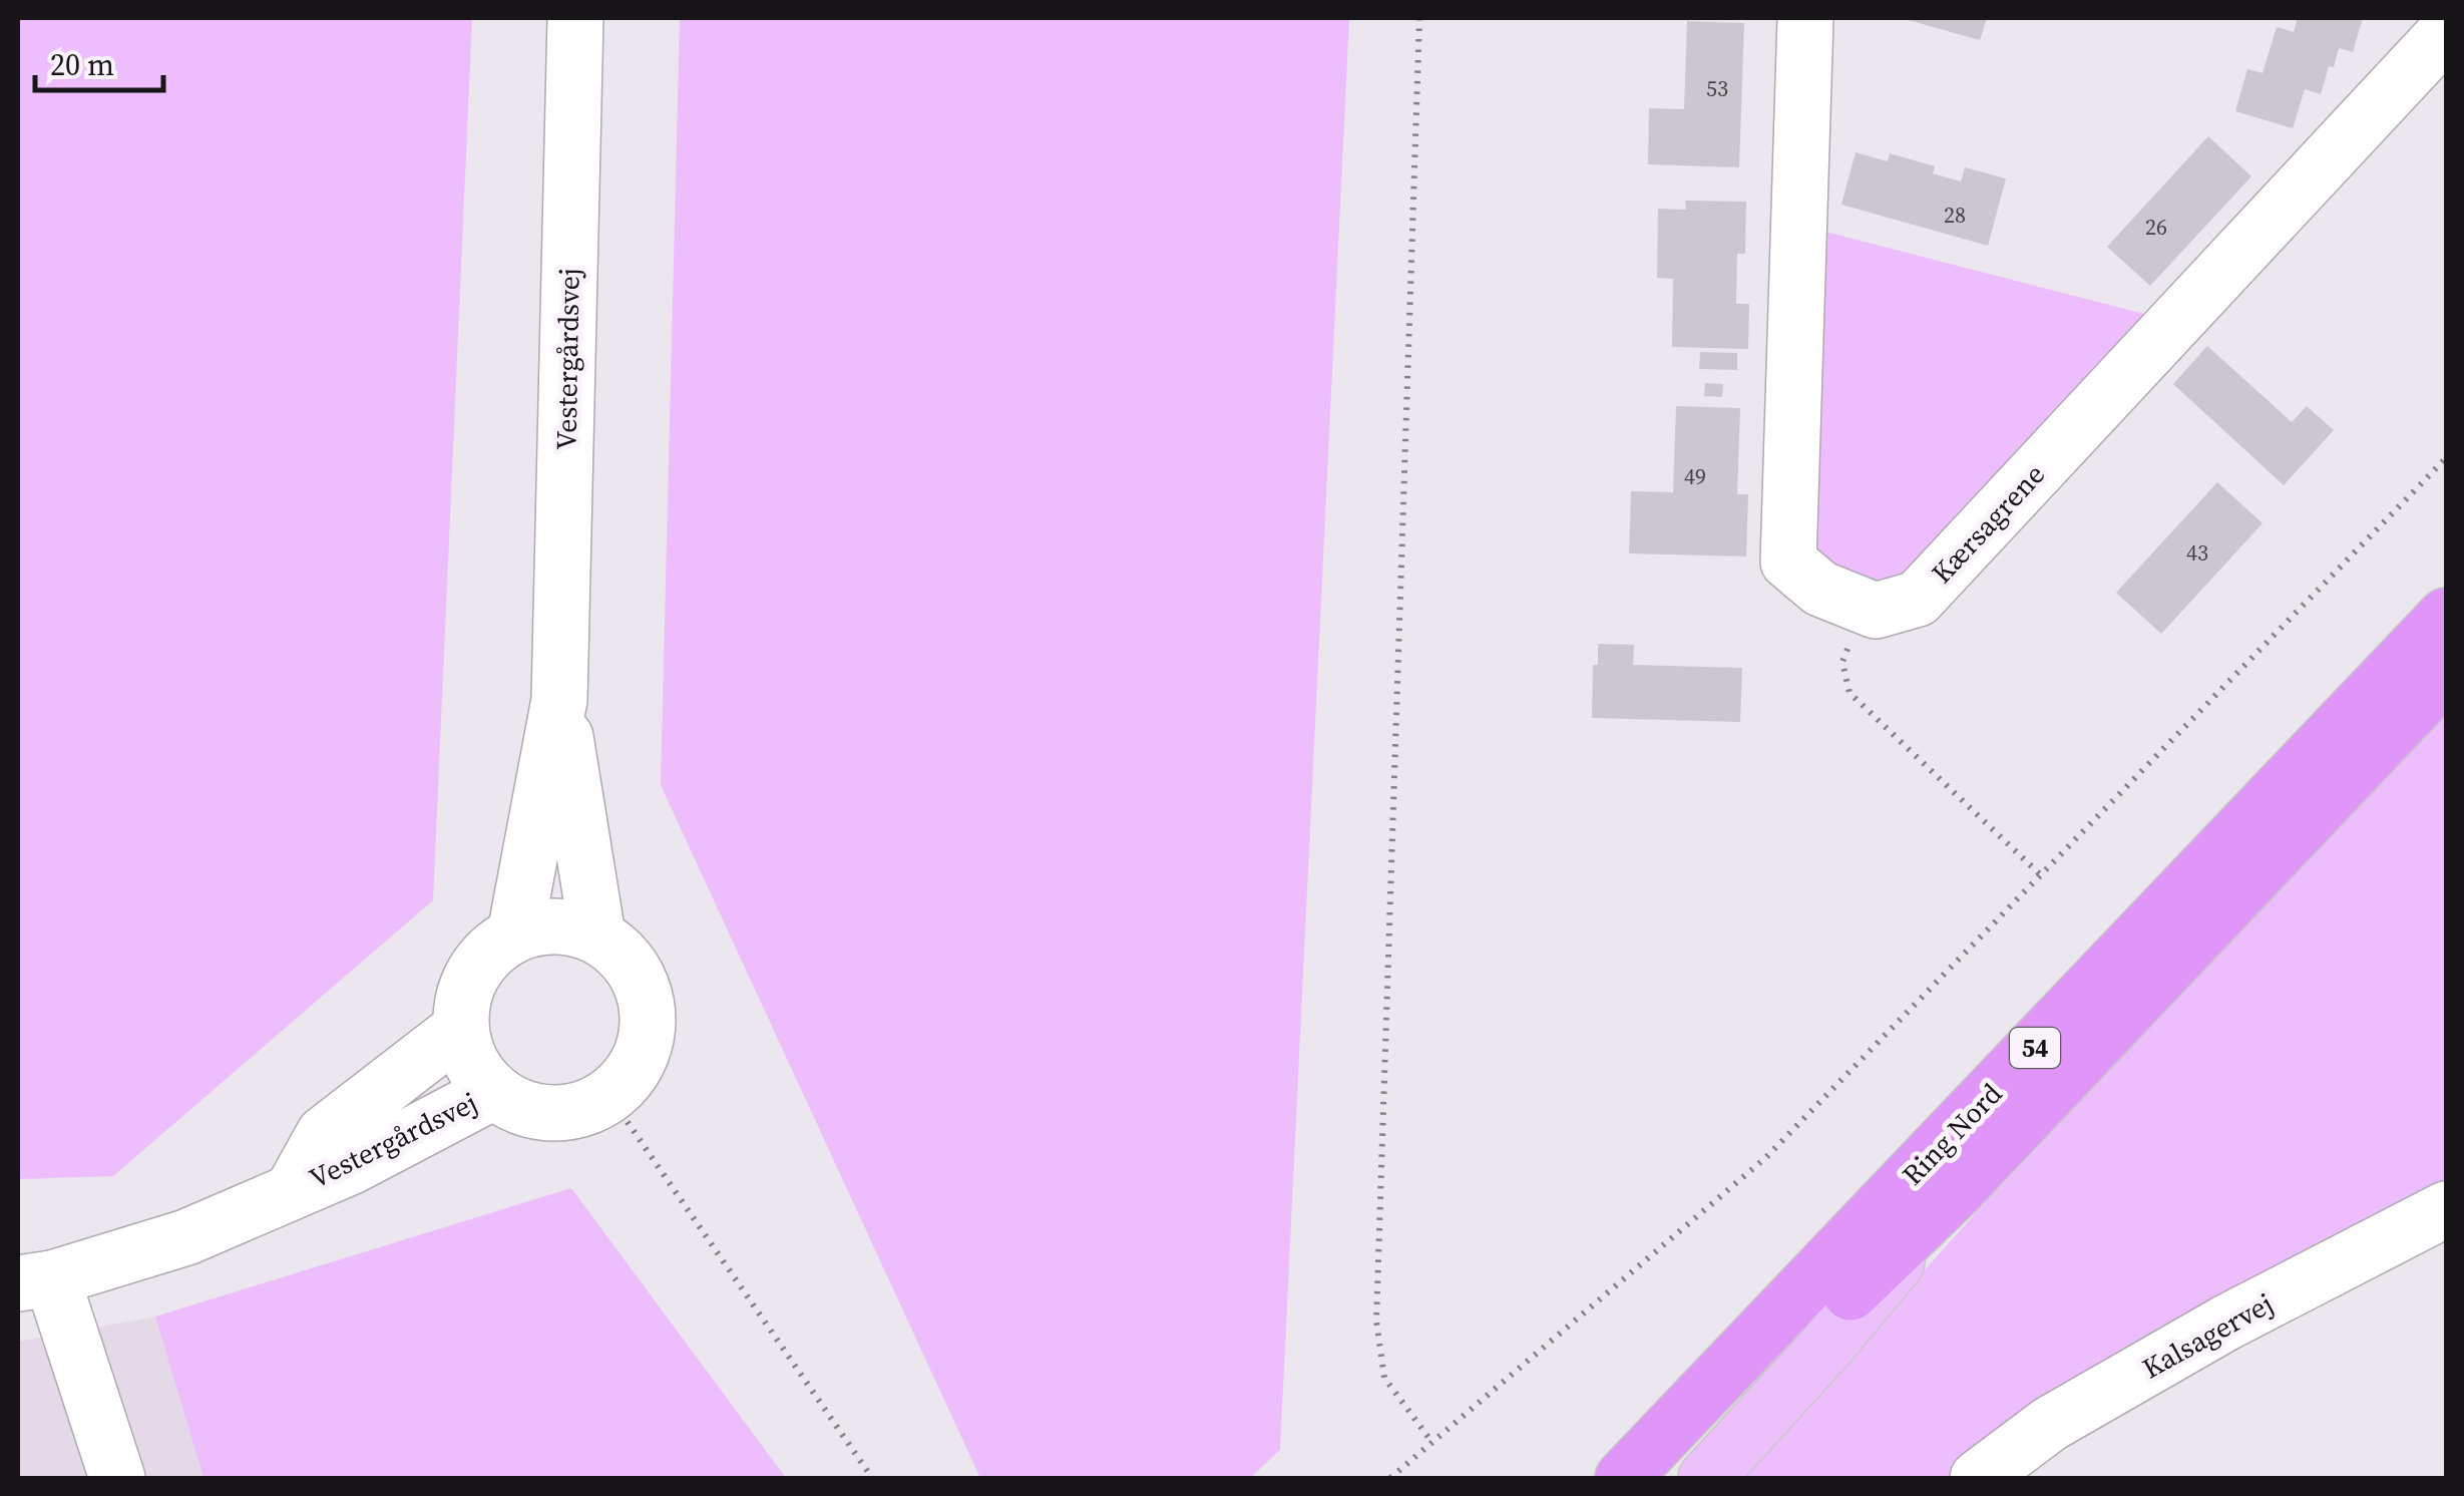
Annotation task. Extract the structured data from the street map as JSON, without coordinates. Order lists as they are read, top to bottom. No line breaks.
{"streets":{"highway":["54","Ring Nord"],"street":["Vestergårdsvej","Kærsagrene","Kalsagervej"]},"crossings":[["54","Ring Nord"]],"house_numbers":["53","28","26","49","43"],"scale_bar":"20 m"}
